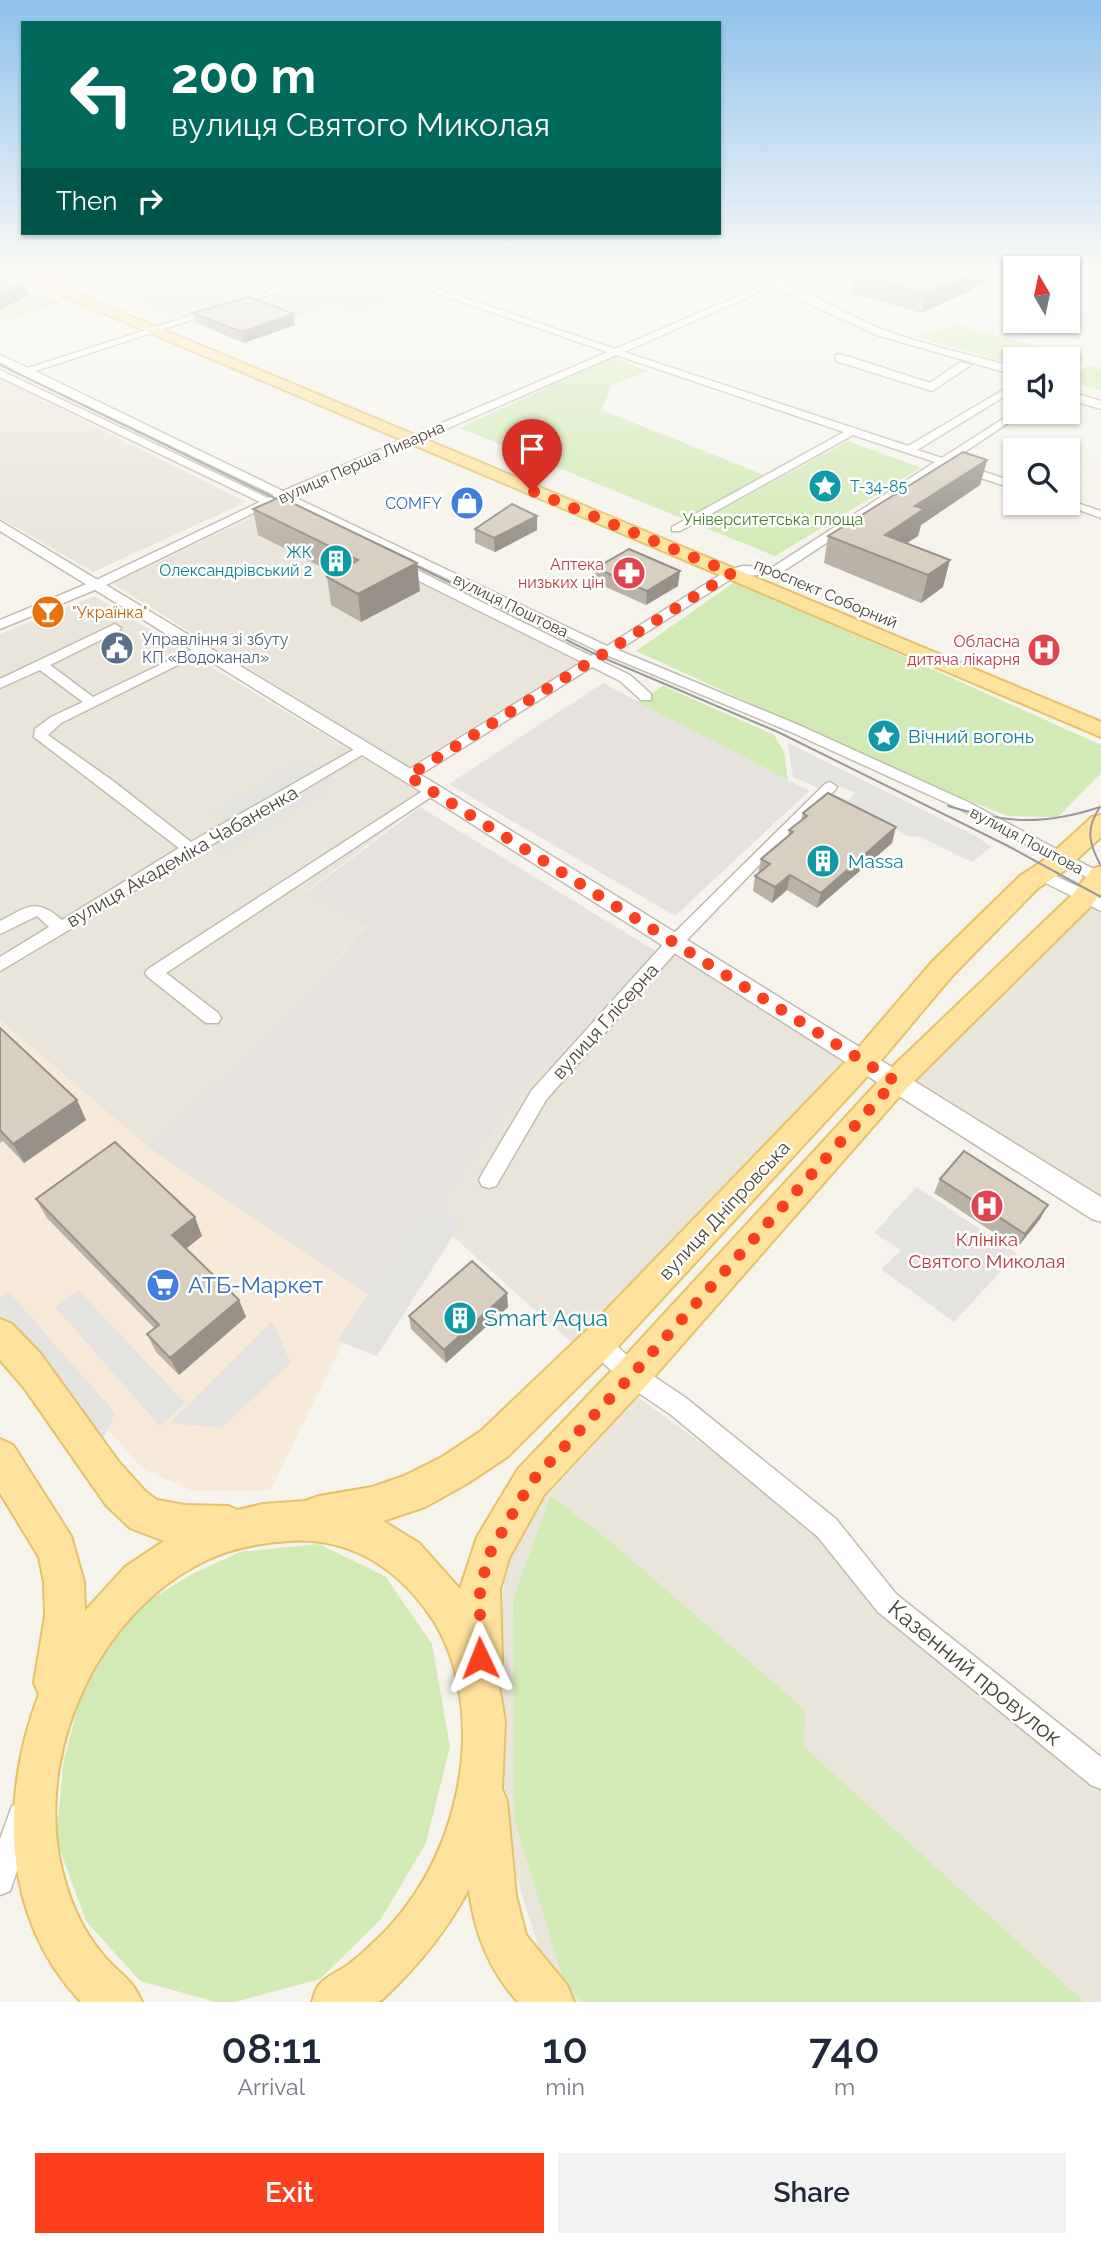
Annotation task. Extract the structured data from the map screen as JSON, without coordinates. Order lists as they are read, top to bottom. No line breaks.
{"streets":{"main road":["проспект Соборний","вулиця Дніпровська"],"street":["вулиця Перша Ливарна","вулиця Поштова","вулиця Академіка Чабаненка","вулиця Глісерна","Казенний провулок"]},"crossings":[["вулиця Перша Ливарна","проспект Соборний"],["вулиця Перша Ливарна","вулиця Поштова"],["вулиця Поштова","вулиця Дніпровська"],["вулиця Дніпровська","Казенний провулок"]],"parks":["Університетська площа"],"places":{"place":["Т-34-85","Вічний вогонь"],"shop":["COMFY"],"building":["ЖК Олександрівський 2","Massa","Smart Aqua"],"pharmacy":["Аптека низьких цін"],"bar":["\"Українка\""],"public building":["Управлiння зi збуту КП «Водоканал»"],"hospital":["Обласна дитяча лікарня","Клініка Святого Миколая"],"supermarket":["АТБ-Маркет"]},"north":"top","page":{"turn":["200 m","вулиця Святого Миколая"],"then":"Then","eta":["08:11","Arrival","10","min","740","m"],"buttons":["Exit","Share"]}}
